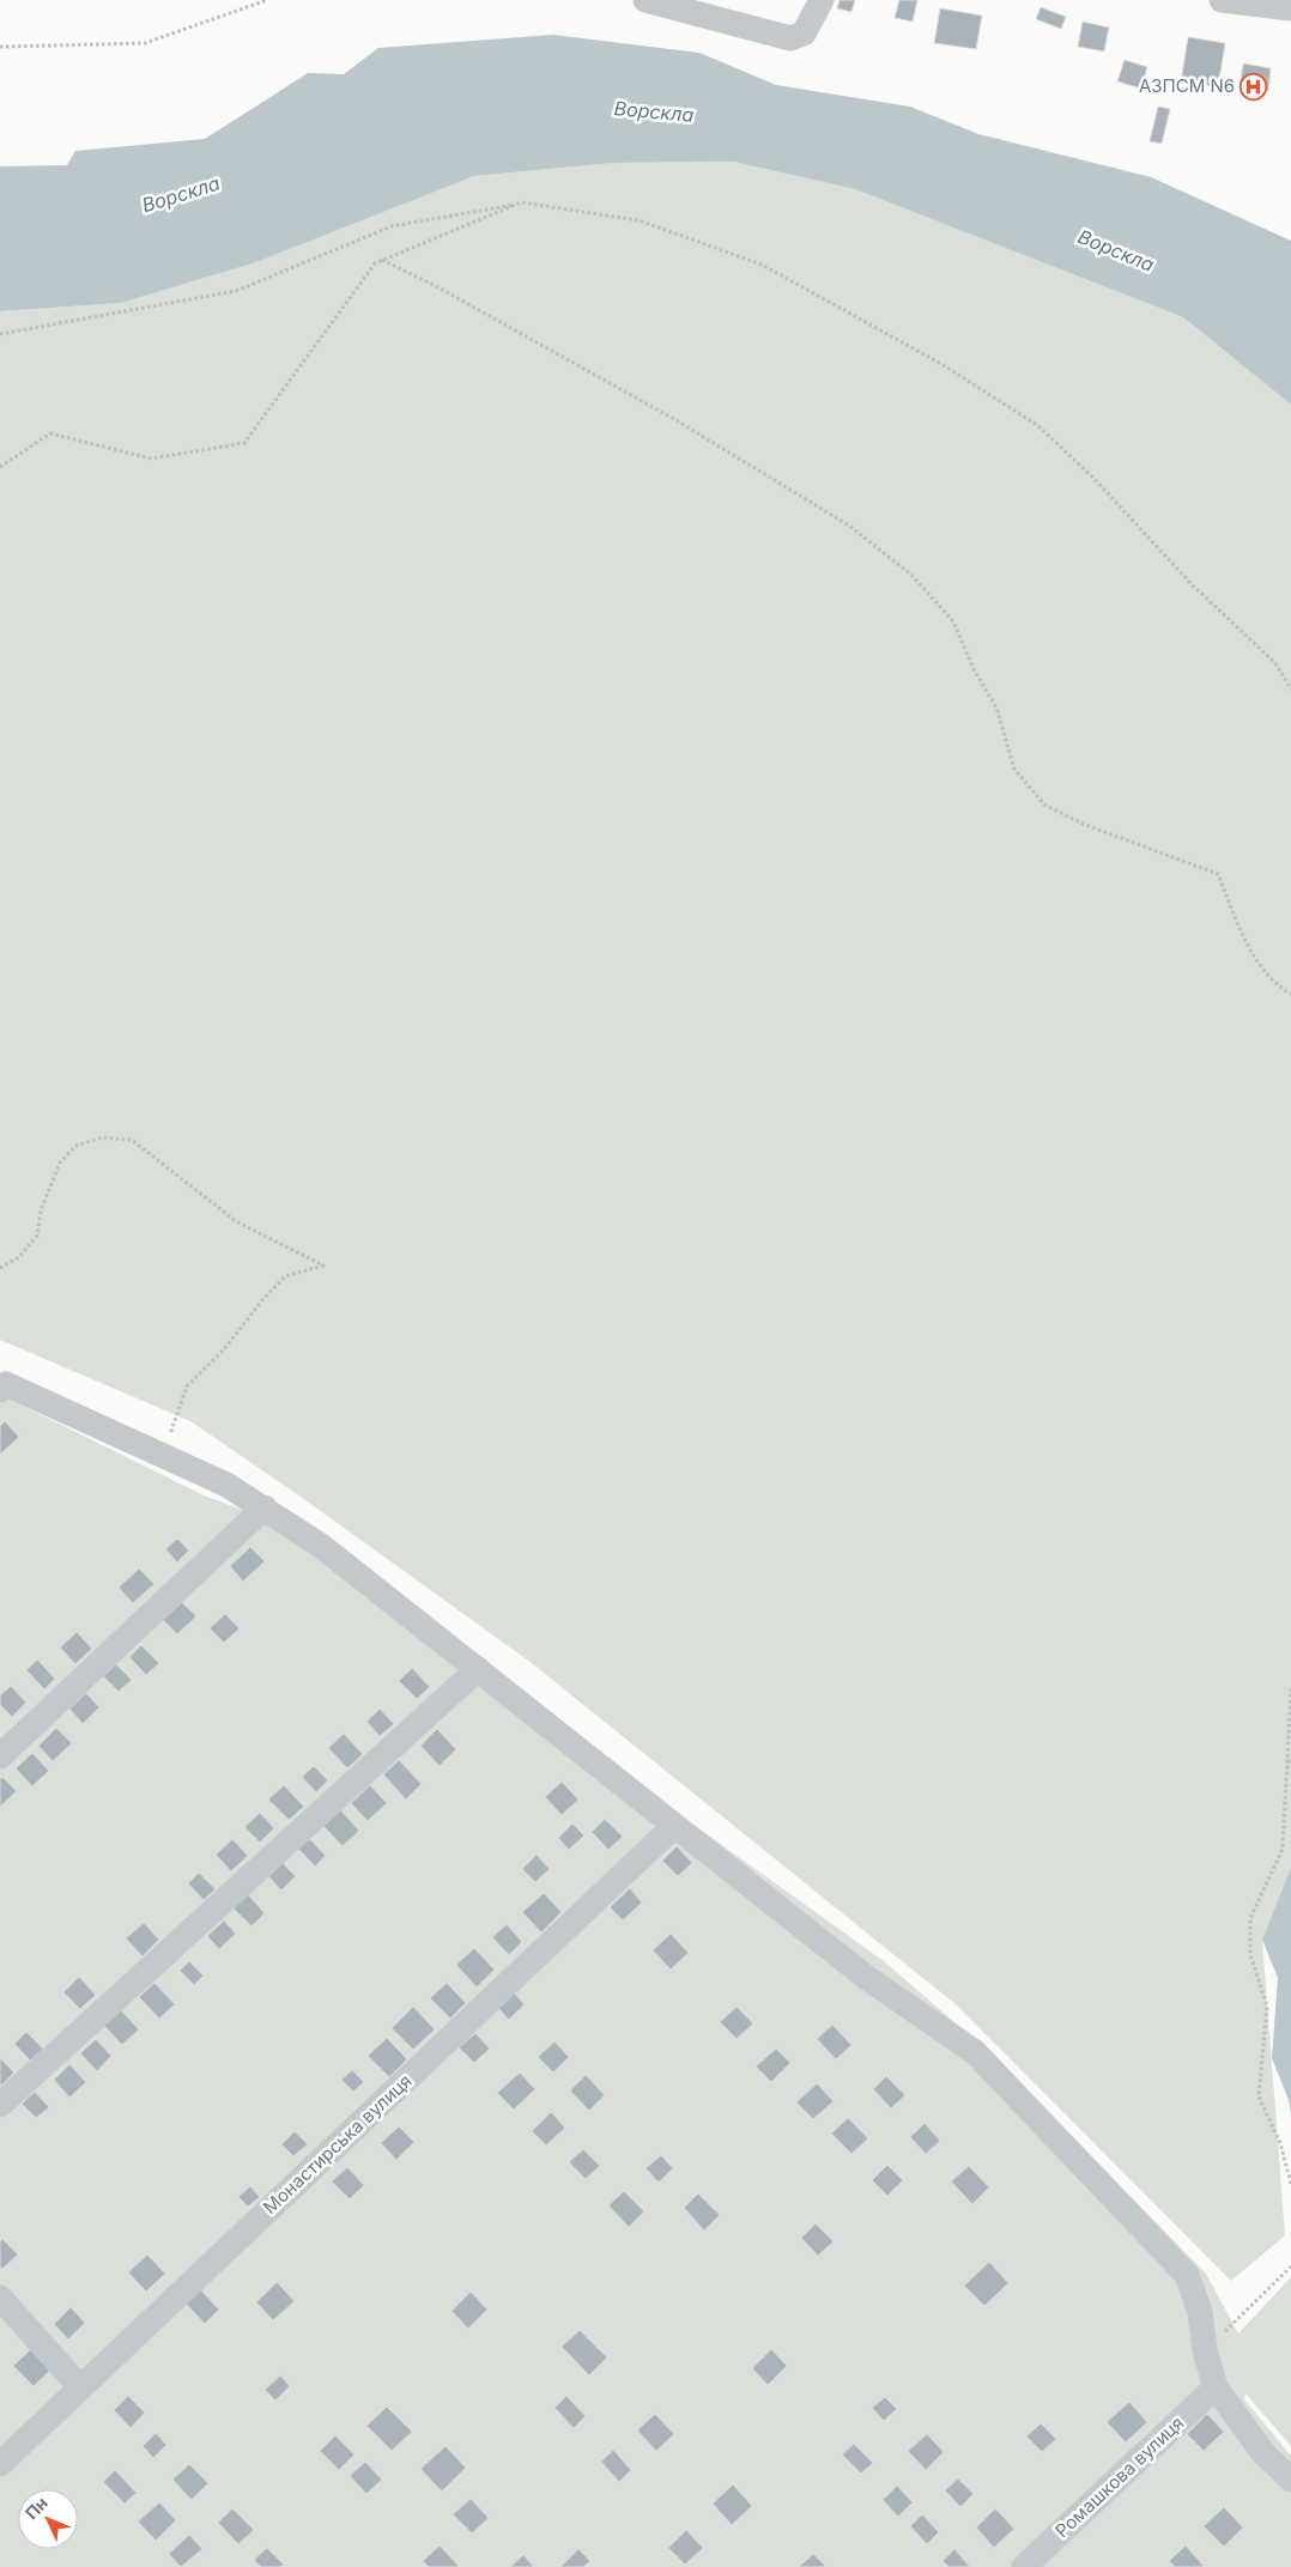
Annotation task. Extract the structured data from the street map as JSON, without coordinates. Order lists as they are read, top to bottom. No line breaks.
{"streets":{"street":["Монастирська вулиця","Ромашкова вулиця"]},"water":["Ворскла"],"places":{"hospital":["АЗПСМ N6"]},"north":"top left"}
